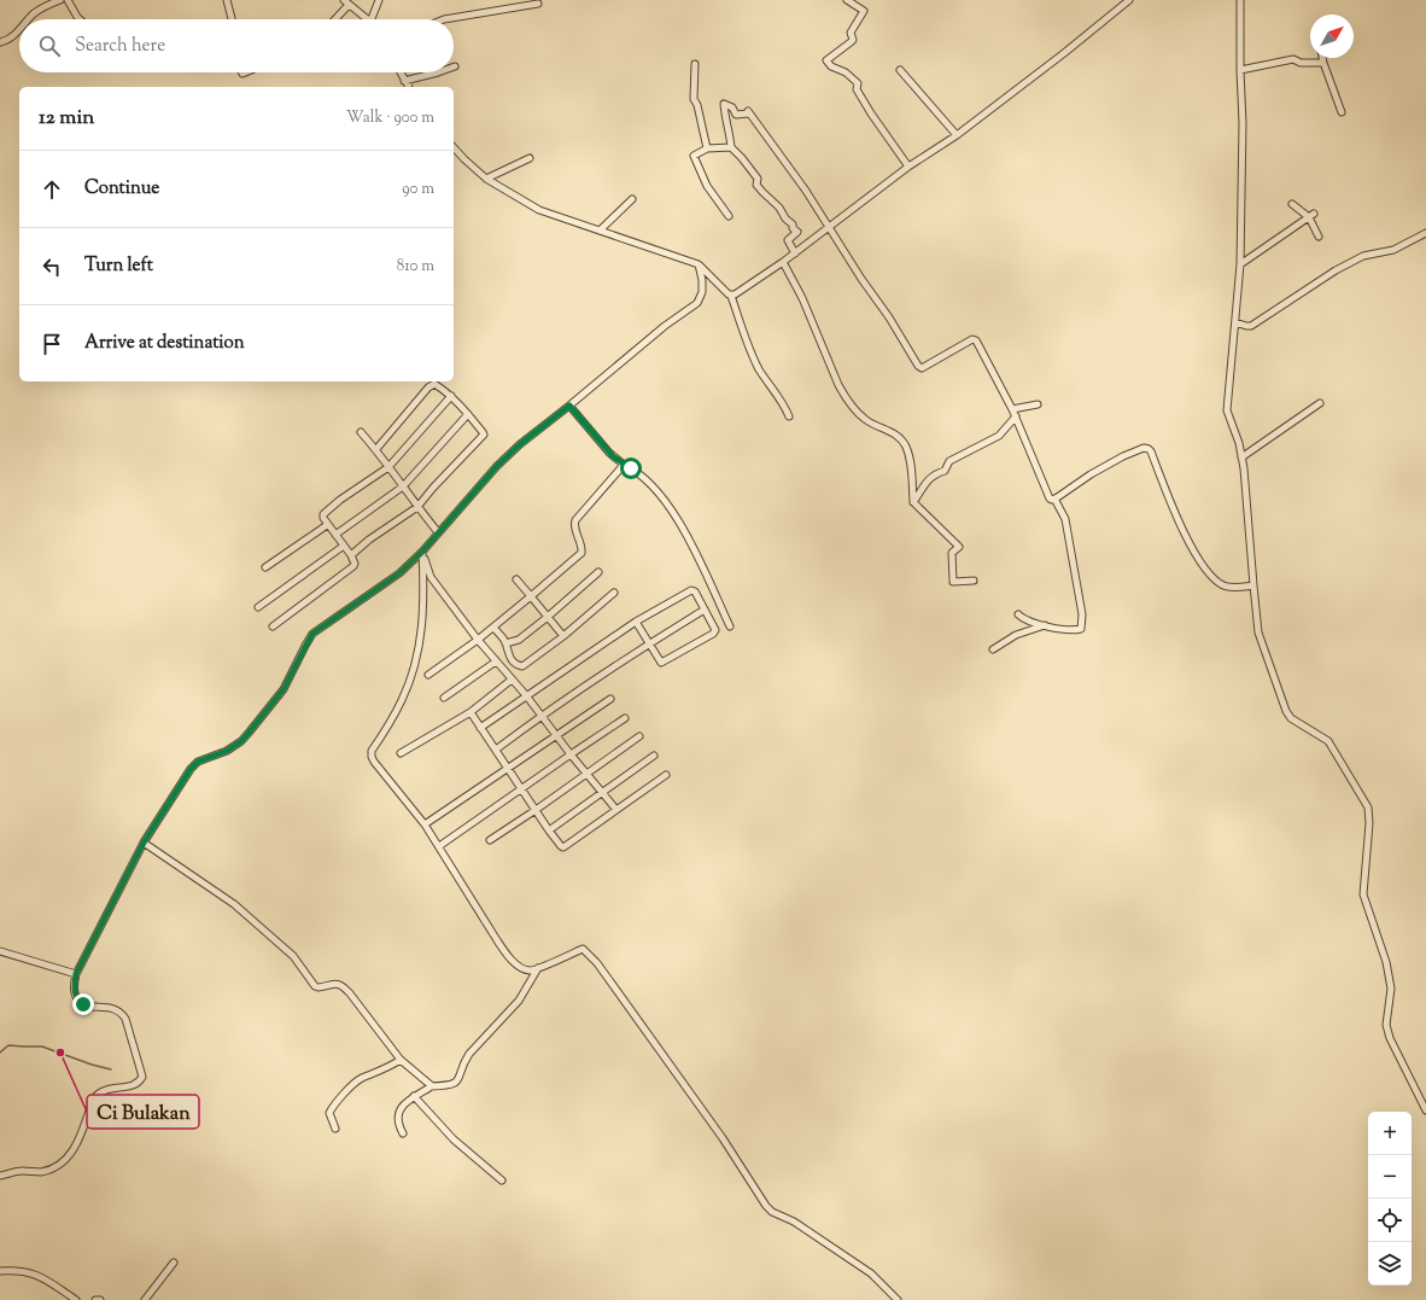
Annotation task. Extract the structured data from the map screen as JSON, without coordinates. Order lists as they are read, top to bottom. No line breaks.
{"places":["Ci Bulakan"],"north":"top right","page":{"search":"Search here","heading":["12 min","Walk · 900 m"],"list":[["Continue","90 m"],["Turn left","810 m"],"Arrive at destination"],"map_buttons":["+","−"]}}
